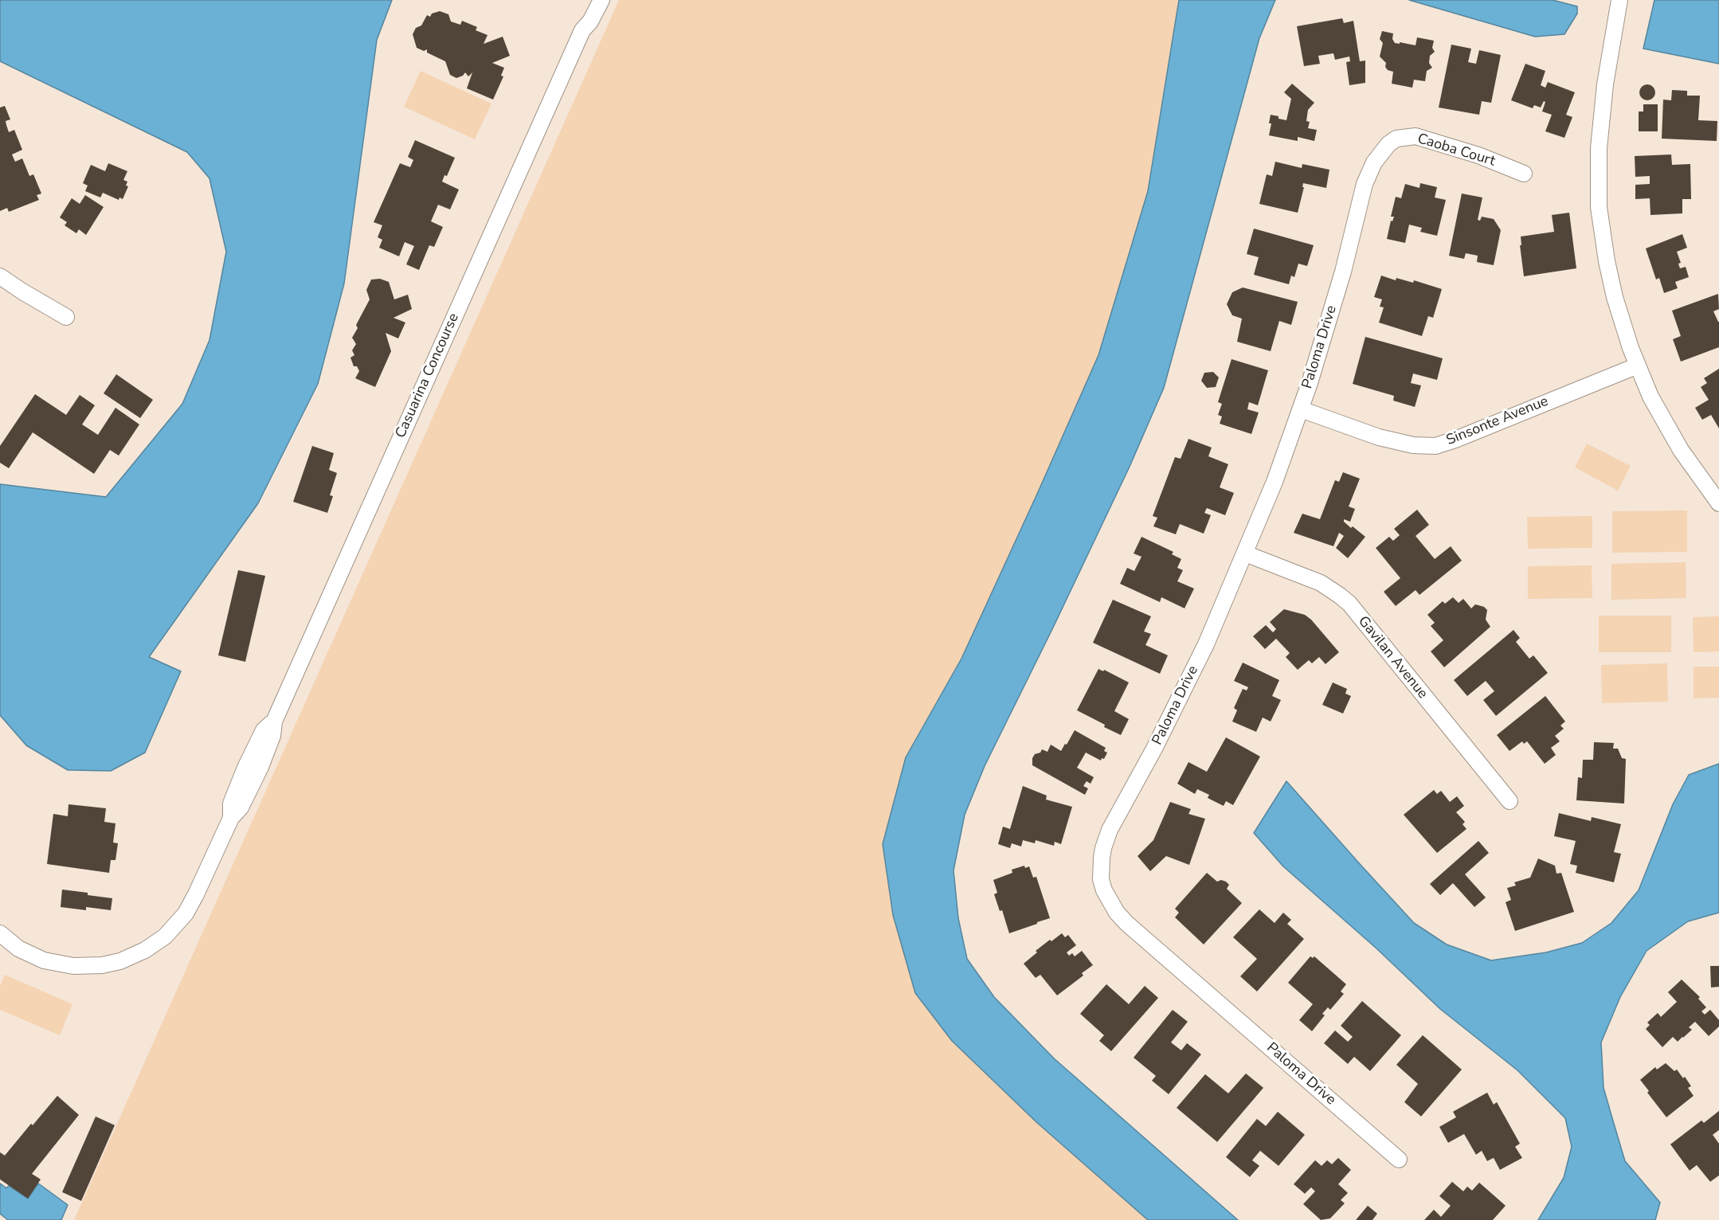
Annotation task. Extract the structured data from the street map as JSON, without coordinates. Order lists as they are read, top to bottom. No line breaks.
{"streets":{"street":["Caoba Court","Paloma Drive","Casuarina Concourse","Sinsonte Avenue","Gavilan Avenue"]},"crossings":[["Caoba Court","Paloma Drive"],["Paloma Drive","Sinsonte Avenue"],["Paloma Drive","Gavilan Avenue"]]}
